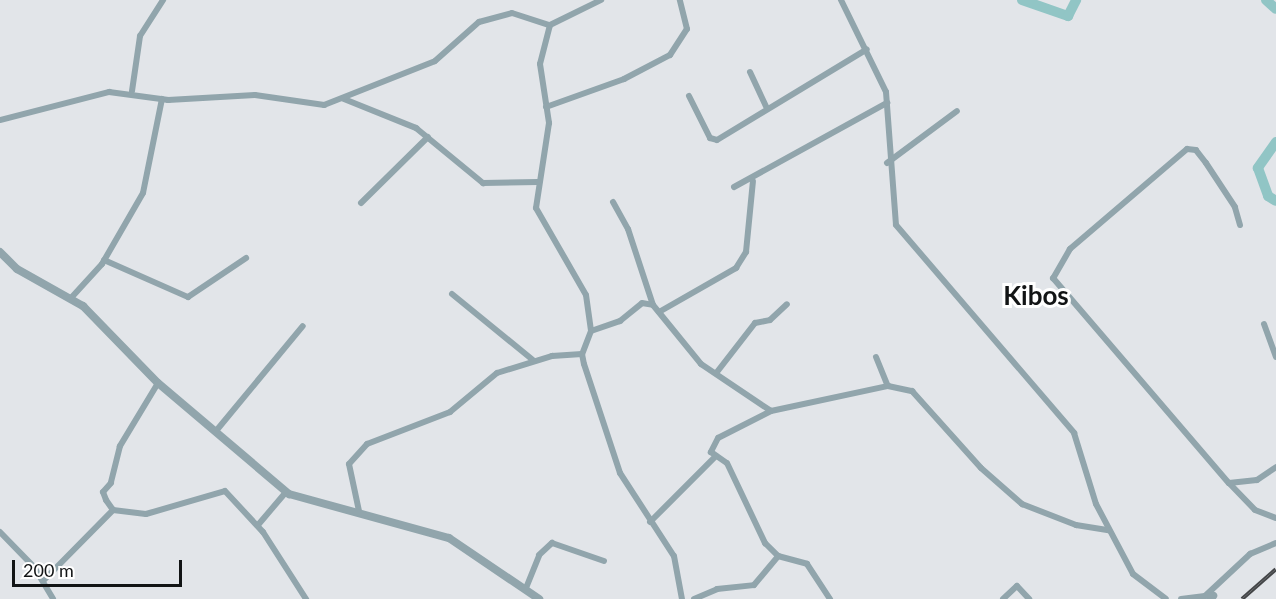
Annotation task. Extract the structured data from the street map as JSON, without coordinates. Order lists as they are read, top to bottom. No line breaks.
{"districts":["Kibos"],"scale_bar":"200 m"}
